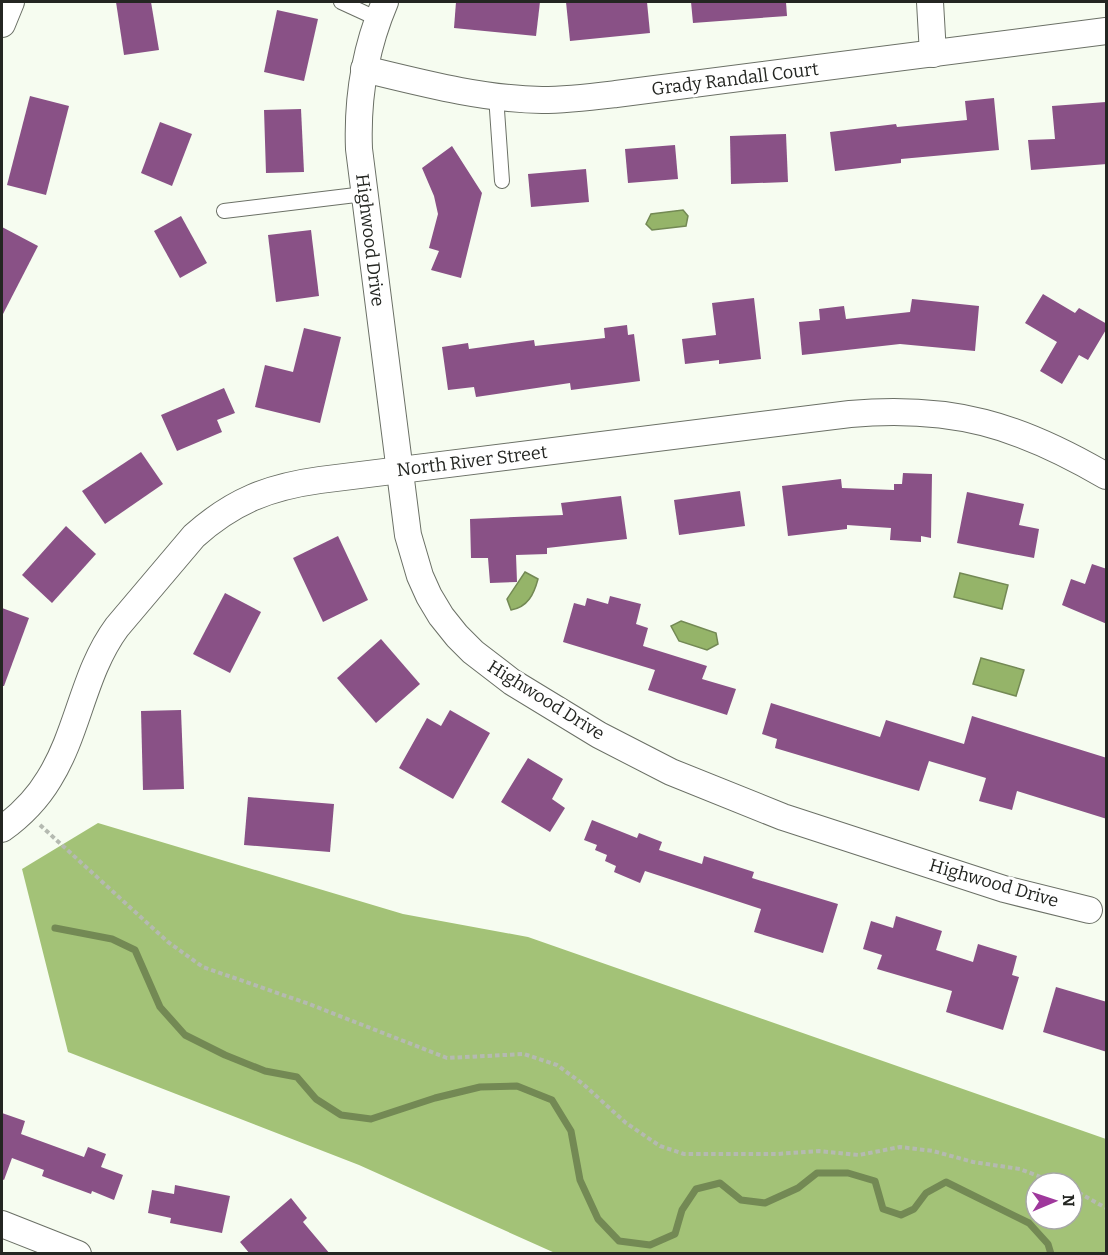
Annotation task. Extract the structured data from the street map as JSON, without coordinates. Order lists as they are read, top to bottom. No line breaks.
{"streets":{"street":["Grady Randall Court","Highwood Drive","North River Street"]},"crossings":[["Grady Randall Court","Highwood Drive"],["Highwood Drive","North River Street"]],"north":"right"}
